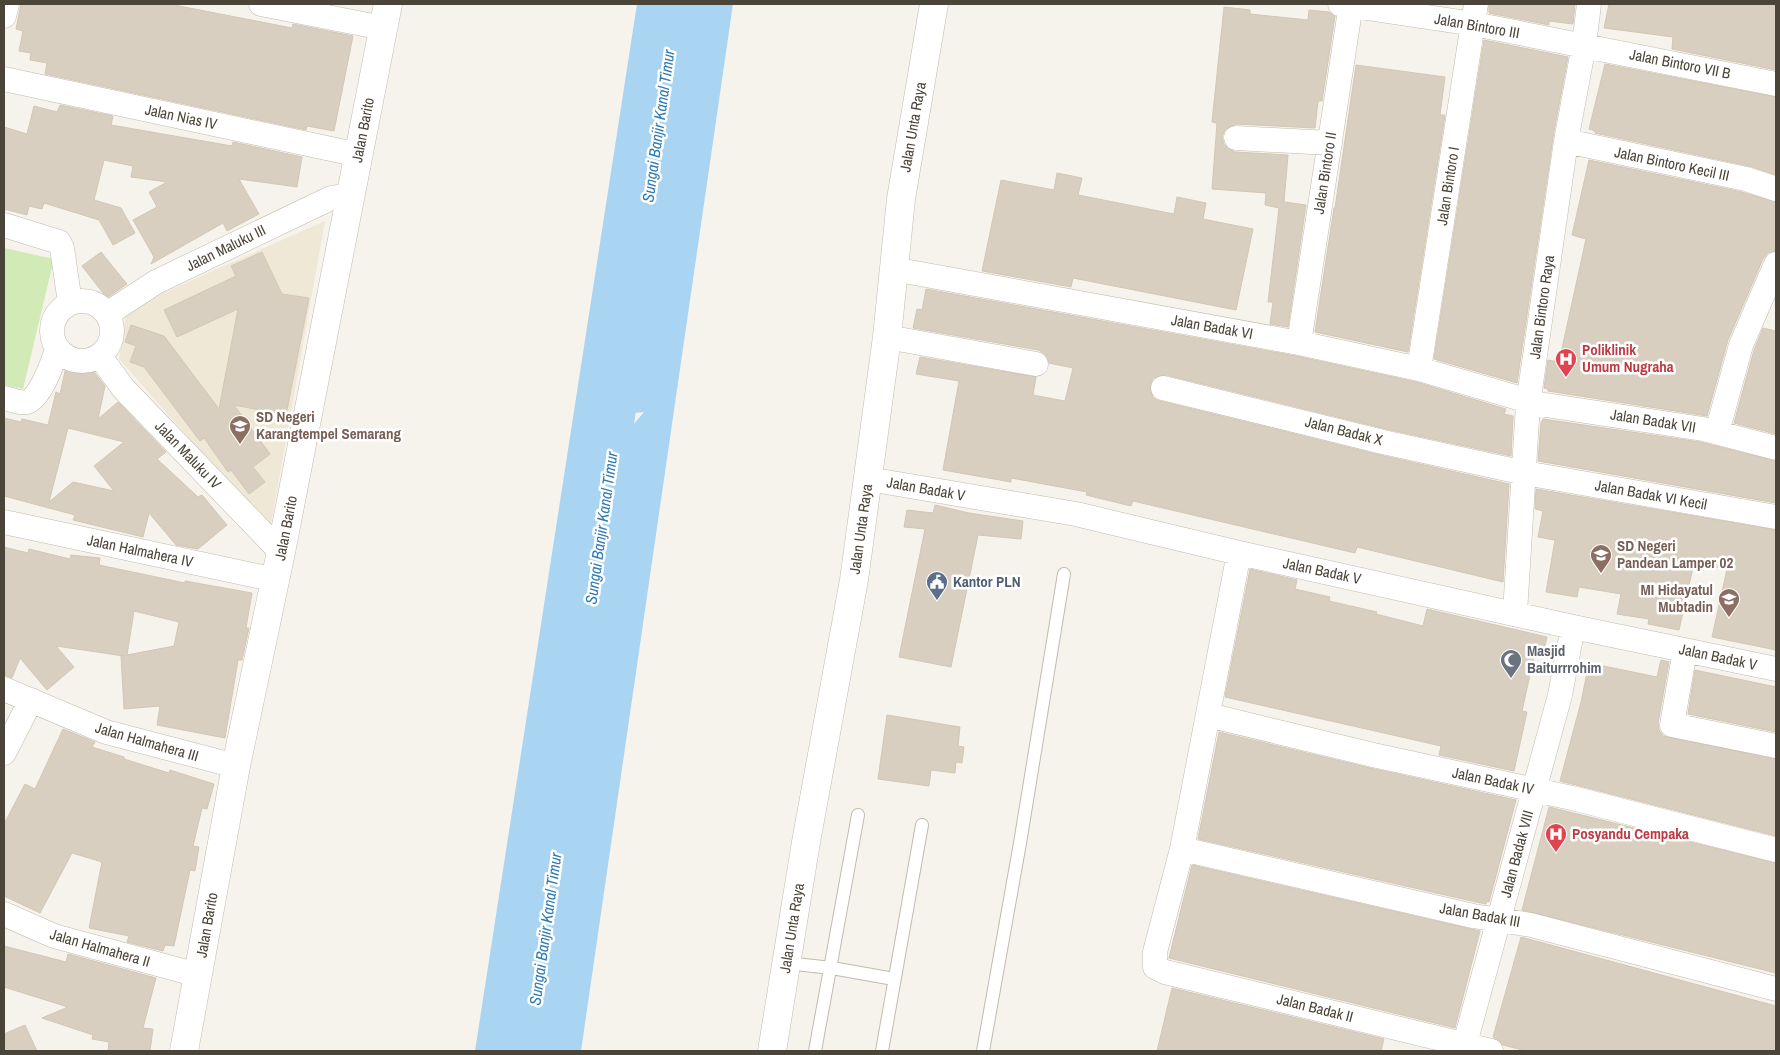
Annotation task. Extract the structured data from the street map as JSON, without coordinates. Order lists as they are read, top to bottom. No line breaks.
{"streets":{"street":["Jalan Bintoro III","Jalan Bintoro VII B","Jalan Nias IV","Jalan Unta Raya","Jalan Barito","Jalan Bintoro Kecil III","Jalan Bintoro II","Jalan Bintoro I","Jalan Maluku III","Jalan Bintoro Raya","Jalan Badak VI","Jalan Badak VII","Jalan Badak X","Jalan Maluku IV","Jalan Badak V","Jalan Badak VI Kecil","Jalan Halmahera IV","Jalan Halmahera III","Jalan Badak IV","Jalan Badak VIII","Jalan Badak III","Jalan Halmahera II","Jalan Badak II"]},"crossings":[["Jalan Bintoro III","Jalan Bintoro VII B"],["Jalan Bintoro III","Jalan Bintoro II"],["Jalan Bintoro III","Jalan Bintoro I"],["Jalan Bintoro III","Jalan Bintoro Raya"],["Jalan Bintoro VII B","Jalan Bintoro Raya"],["Jalan Nias IV","Jalan Barito"],["Jalan Unta Raya","Jalan Badak VI"],["Jalan Unta Raya","Jalan Badak V"],["Jalan Barito","Jalan Maluku III"],["Jalan Barito","Jalan Maluku IV"],["Jalan Barito","Jalan Halmahera IV"],["Jalan Barito","Jalan Halmahera III"],["Jalan Barito","Jalan Halmahera II"],["Jalan Bintoro Kecil III","Jalan Bintoro Raya"],["Jalan Bintoro II","Jalan Badak VI"],["Jalan Bintoro I","Jalan Badak VI"],["Jalan Maluku III","Jalan Maluku IV"],["Jalan Bintoro Raya","Jalan Badak VI"],["Jalan Bintoro Raya","Jalan Badak VII"],["Jalan Bintoro Raya","Jalan Badak X"],["Jalan Bintoro Raya","Jalan Badak V"],["Jalan Bintoro Raya","Jalan Badak VI Kecil"],["Jalan Badak VI","Jalan Badak VII"],["Jalan Badak X","Jalan Badak VI Kecil"],["Jalan Badak V","Jalan Badak VIII"],["Jalan Badak IV","Jalan Badak VIII"],["Jalan Badak VIII","Jalan Badak III"],["Jalan Badak VIII","Jalan Badak II"],["Jalan Badak III","Jalan Badak II"]],"water":["Sungai Banjir Kanal Timur"],"places":{"hospital":["Poliklinik Umum Nugraha","Posyandu Cempaka"],"school or university":["SD Negeri Karangtempel Semarang","SD Negeri Pandean Lamper 02","MI Hidayatul Mubtadin"],"public building":["Kantor PLN"],"mosque":["Masjid Baiturrrohim"]}}
